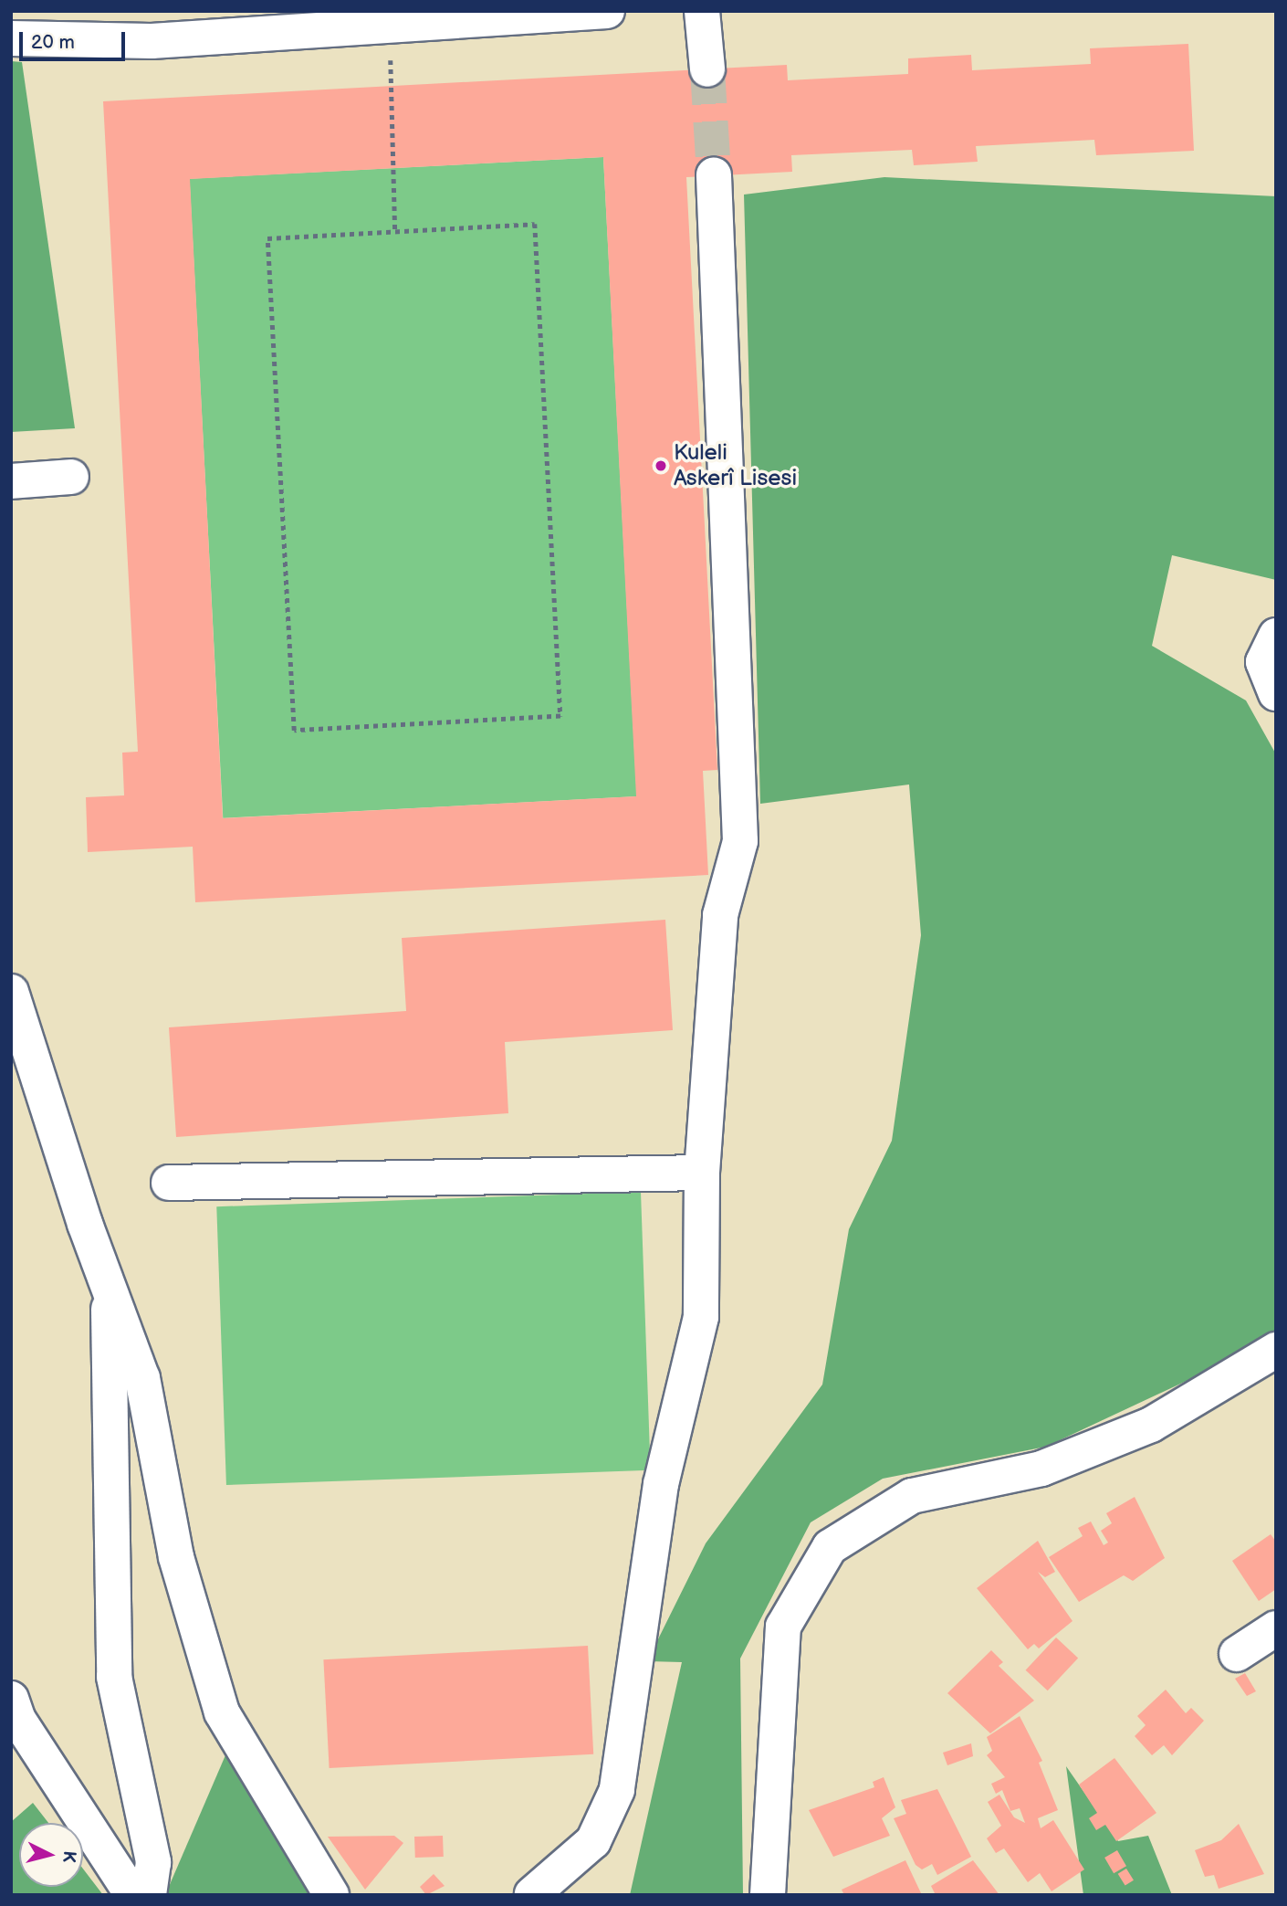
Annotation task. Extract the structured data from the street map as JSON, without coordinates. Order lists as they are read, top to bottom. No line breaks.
{"places":["Kuleli Askerî Lisesi"],"scale_bar":"20 m","north":"right"}
